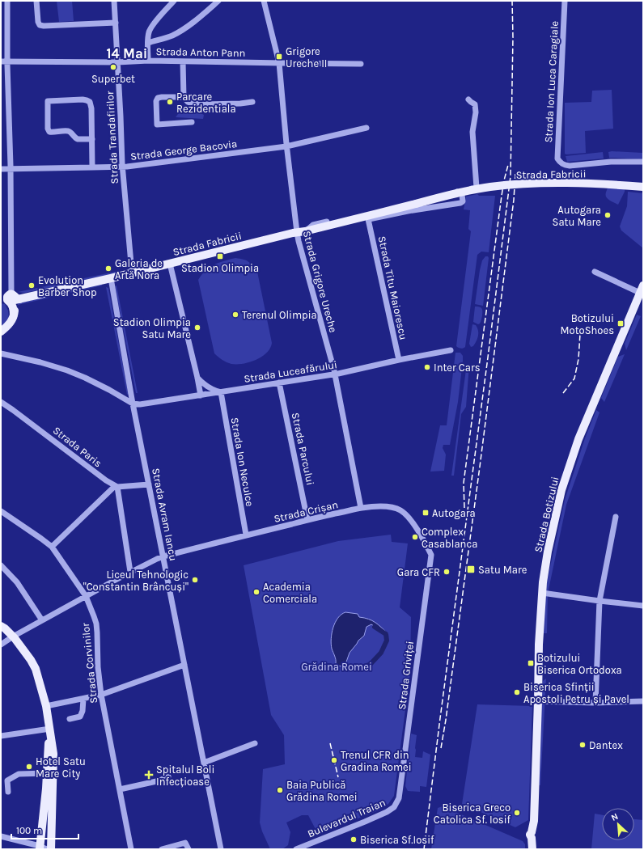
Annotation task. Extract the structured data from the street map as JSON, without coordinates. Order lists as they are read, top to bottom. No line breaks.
{"streets":{"main road":["Strada Fabricii","Strada Botizului"],"street":["Strada Anton Pann","Strada Ion Luca Caragiale","Strada Trandafirilor","Strada George Bacovia","Strada Grigore Ureche","Strada Titu Maiorescu","Strada Luceafărului","Strada Paris","Strada Parcului","Strada Ion Neculce","Strada Crișan","Strada Avram Iancu","Strada Corvinilor","Strada Griviței","Bulevardul Traian"]},"crossings":[["Strada Anton Pann","Strada Trandafirilor"],["Strada Anton Pann","Strada Grigore Ureche"],["Strada Ion Luca Caragiale","Strada Fabricii"],["Strada Trandafirilor","Strada George Bacovia"],["Strada Trandafirilor","Strada Fabricii"],["Strada George Bacovia","Strada Grigore Ureche"],["Strada Fabricii","Strada Grigore Ureche"],["Strada Fabricii","Strada Titu Maiorescu"],["Strada Fabricii","Strada Avram Iancu"],["Strada Grigore Ureche","Strada Luceafărului"],["Strada Grigore Ureche","Strada Crișan"],["Strada Titu Maiorescu","Strada Luceafărului"],["Strada Luceafărului","Strada Parcului"],["Strada Luceafărului","Strada Ion Neculce"],["Strada Luceafărului","Strada Avram Iancu"],["Strada Parcului","Strada Crișan"],["Strada Ion Neculce","Strada Crișan"],["Strada Crișan","Strada Avram Iancu"],["Strada Crișan","Strada Corvinilor"],["Strada Crișan","Strada Griviței"],["Strada Griviței","Bulevardul Traian"]],"districts":["14 Mai"],"parks":["Grădina Romei"],"places":{"transit":["Grigore Ureche II","Stadion Olimpia","Botizului MotoShoes","Autogara","Satu Mare","Botizului Biserica Ortodoxa"],"other":["Superbet","Parcare Rezidentiala","Autogara Satu Mare","Galeria de Artă Nora","Evolution Barber Shop","Terenul Olimpia","Stadion Olimpia Satu Mare","Inter Cars","Complex Casablanca","Gara CFR","Liceul Tehnologic \"Constantin Brâncuși\"","Academia Comerciala","Biserica Sfinții Apostoli Petru și Pavel","Dantex","Trenul CFR din Gradina Romei","Hotel Satu Mare City","Baia Publică Grădina Romei","Biserica Greco Catolica Sf. Iosif","Biserica Sf.Iosif"],"health":["Spitalul Boli Infecțioase"]},"scale_bar":"100 m","north":"top left"}
